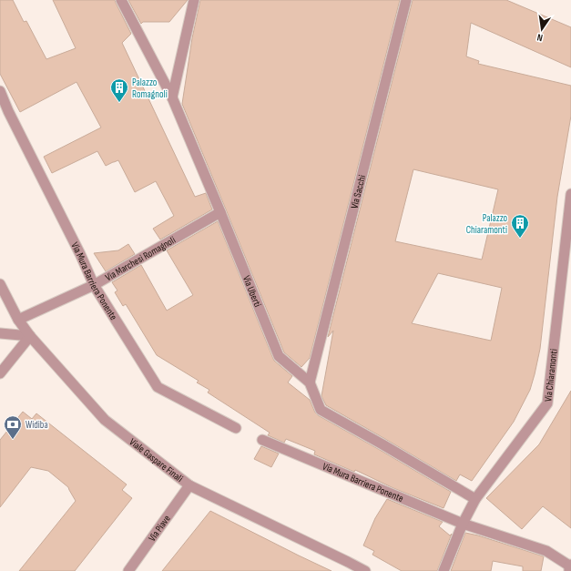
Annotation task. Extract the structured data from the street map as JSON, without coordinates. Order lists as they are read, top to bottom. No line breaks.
{"streets":{"street":["Via Sacchi","Via Marchesi Romagnoli","Via Mura Barriera Ponente","Via Uberti","Via Chiaramonti","Viale Gaspare Finali","Via Piave"]},"crossings":[["Via Sacchi","Via Uberti"],["Via Marchesi Romagnoli","Via Mura Barriera Ponente"],["Via Marchesi Romagnoli","Via Uberti"],["Via Marchesi Romagnoli","Viale Gaspare Finali"],["Via Mura Barriera Ponente","Via Chiaramonti"],["Via Uberti","Via Chiaramonti"],["Viale Gaspare Finali","Via Piave"]],"places":{"building":["Palazzo Romagnoli","Palazzo Chiaramonti"],"bank":["Widiba"]},"north":"bottom"}
